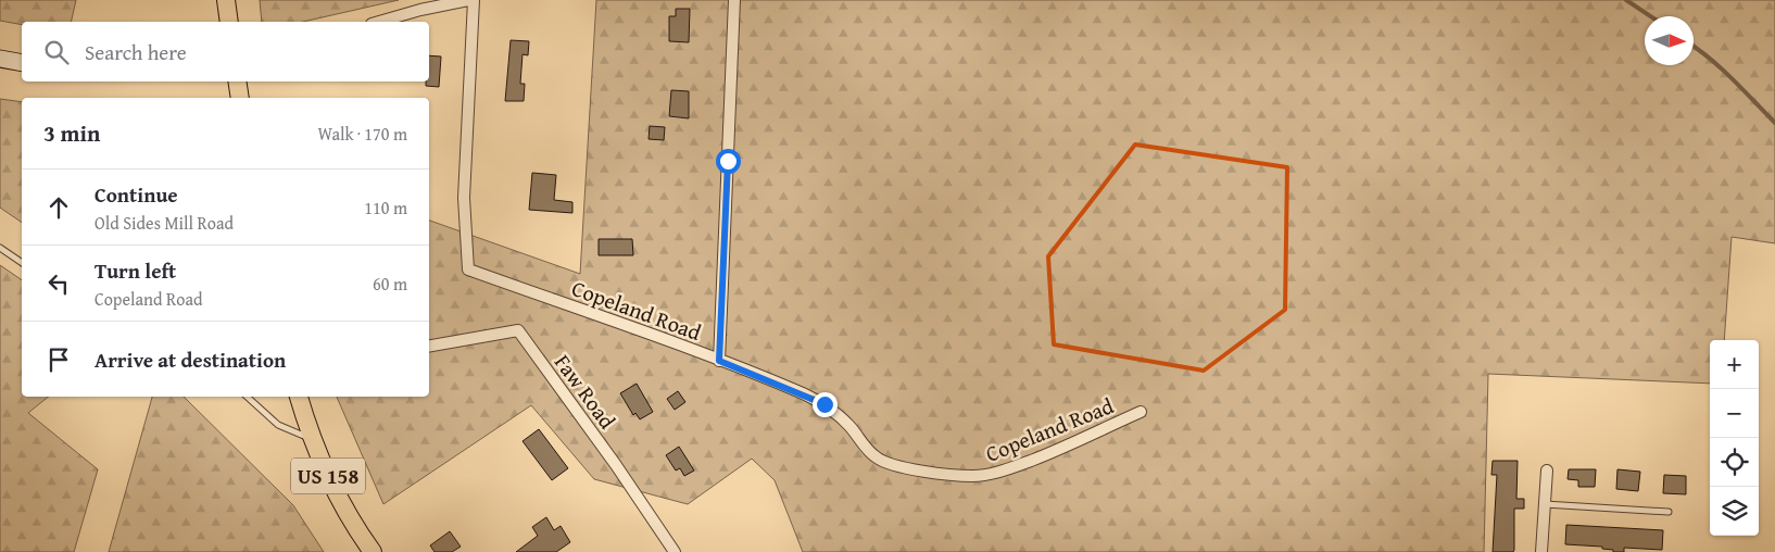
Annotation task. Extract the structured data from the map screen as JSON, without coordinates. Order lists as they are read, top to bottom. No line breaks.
{"streets":{"main road":["US 158"],"street":["Copeland Road","Faw Road"]},"north":"right","page":{"search":"Search here","heading":["3 min","Walk · 170 m"],"list":[["Continue","Old Sides Mill Road","110 m"],["Turn left","Copeland Road","60 m"],"Arrive at destination"],"map_buttons":["+","−"]}}
